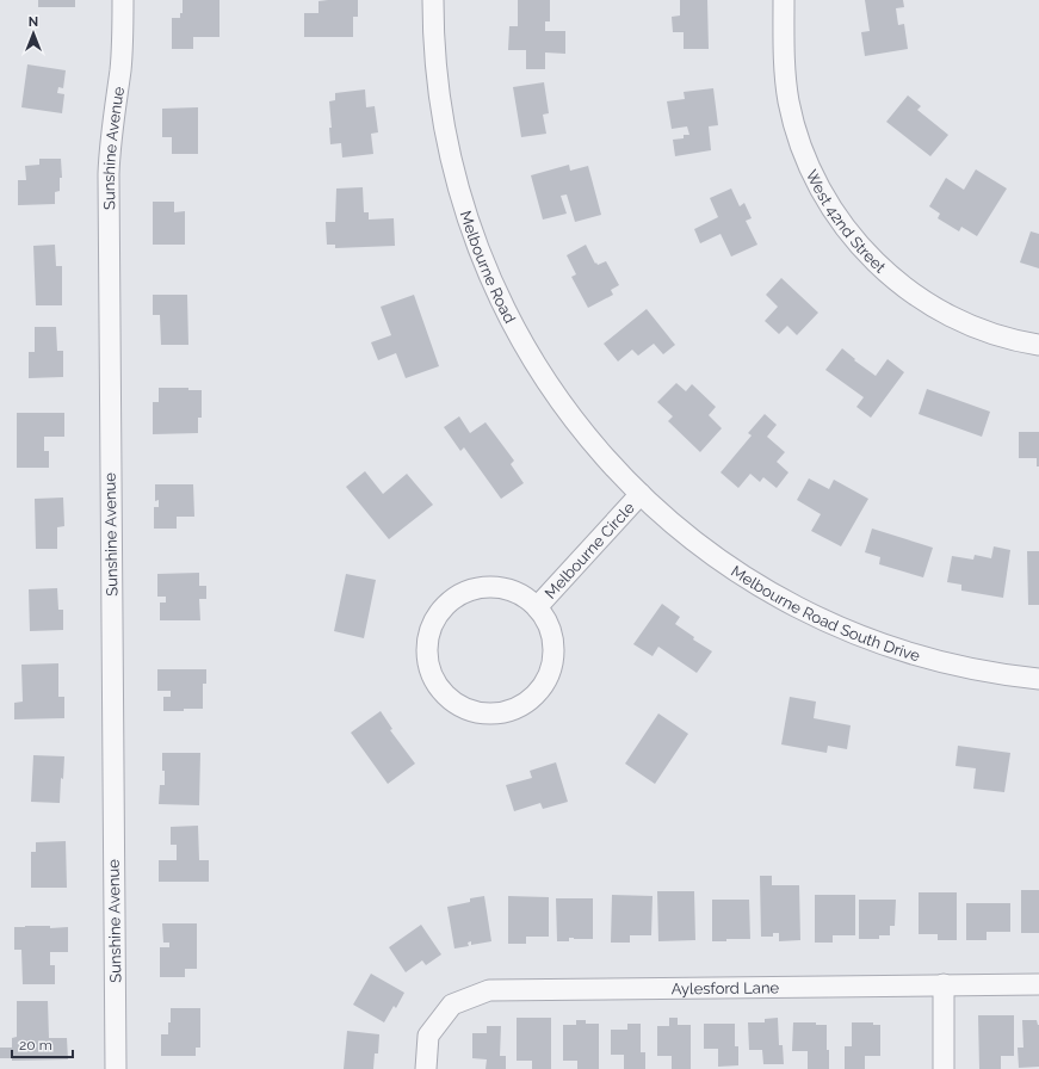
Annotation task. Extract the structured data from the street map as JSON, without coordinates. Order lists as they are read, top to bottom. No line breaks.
{"streets":{"street":["Sunshine Avenue","West 42nd Street","Melbourne Road","Melbourne Circle","Melbourne Road South Drive","Aylesford Lane"]},"crossings":[["Melbourne Road","Melbourne Circle"],["Melbourne Road","Melbourne Road South Drive"],["Melbourne Circle","Melbourne Road South Drive"]],"scale_bar":"20 m","north":"top"}
